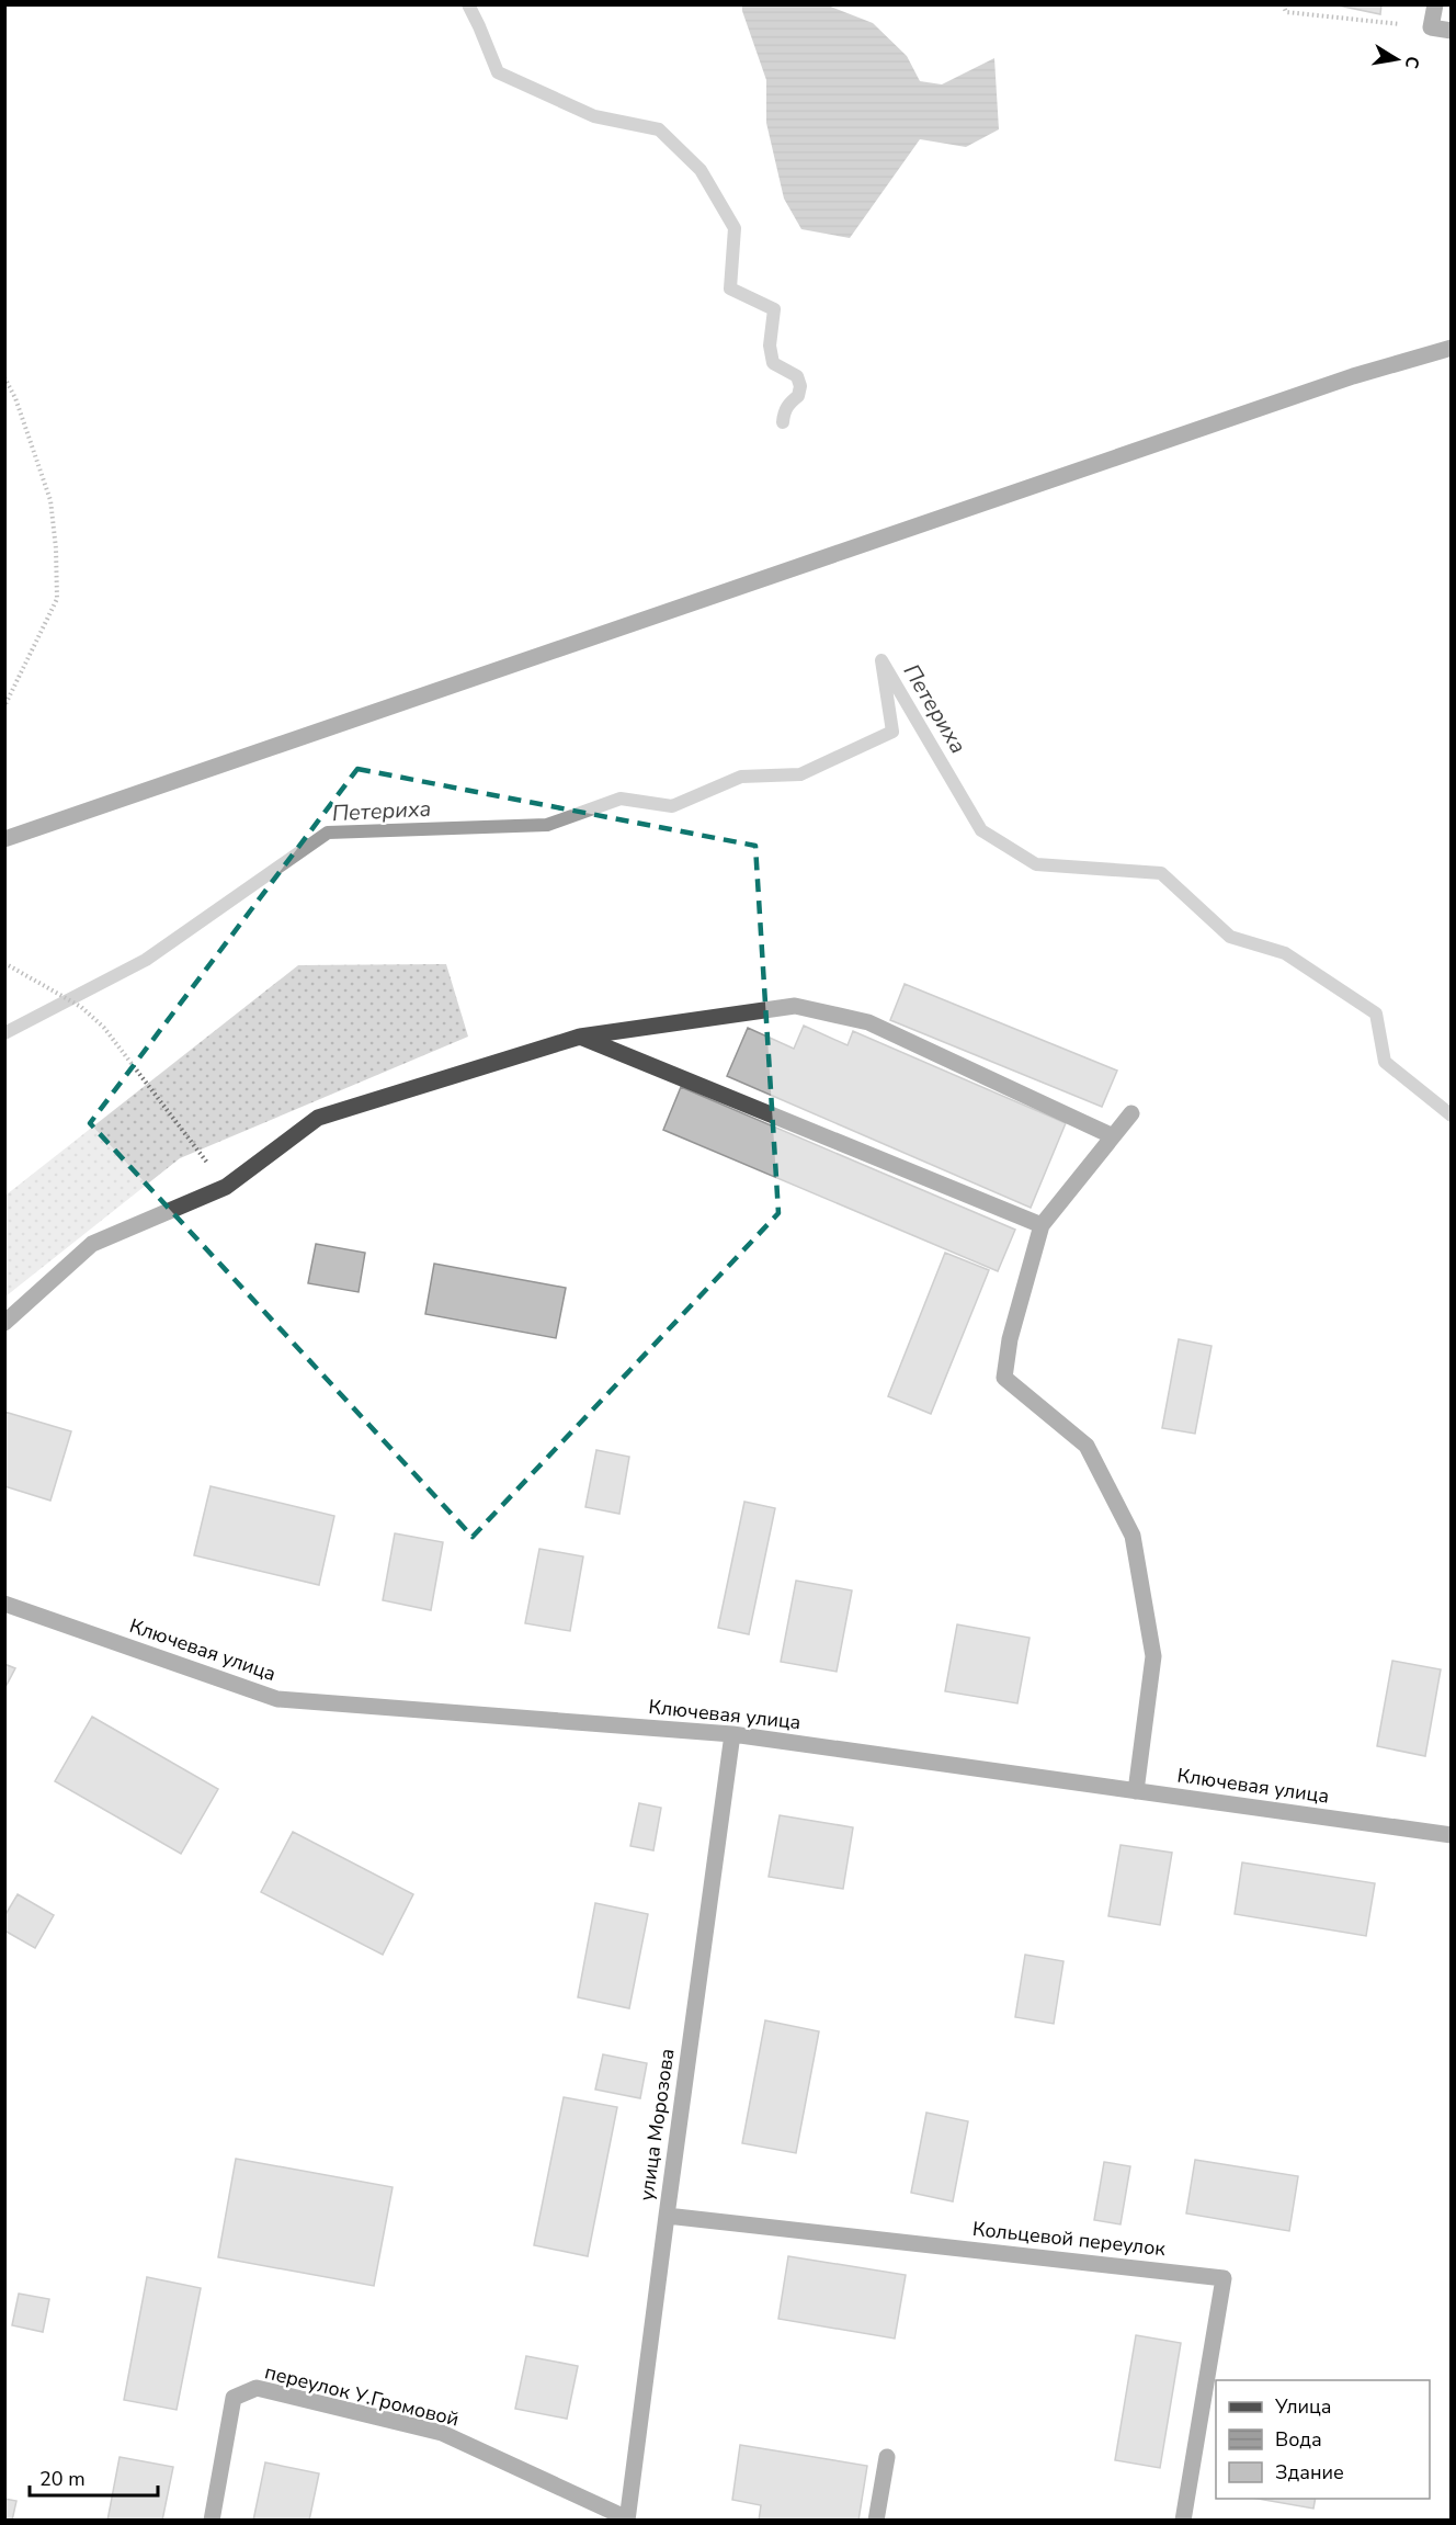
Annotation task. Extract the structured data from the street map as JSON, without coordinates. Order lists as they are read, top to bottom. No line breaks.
{"streets":{"street":["Ключевая улица","улица Морозова","Кольцевой переулок","переулок У.Громовой"]},"crossings":[["Ключевая улица","улица Морозова"],["улица Морозова","Кольцевой переулок"],["улица Морозова","переулок У.Громовой"]],"water":["Петериха"],"legend":["Улица","Вода","Здание"],"scale_bar":"20 m","north":"right"}
